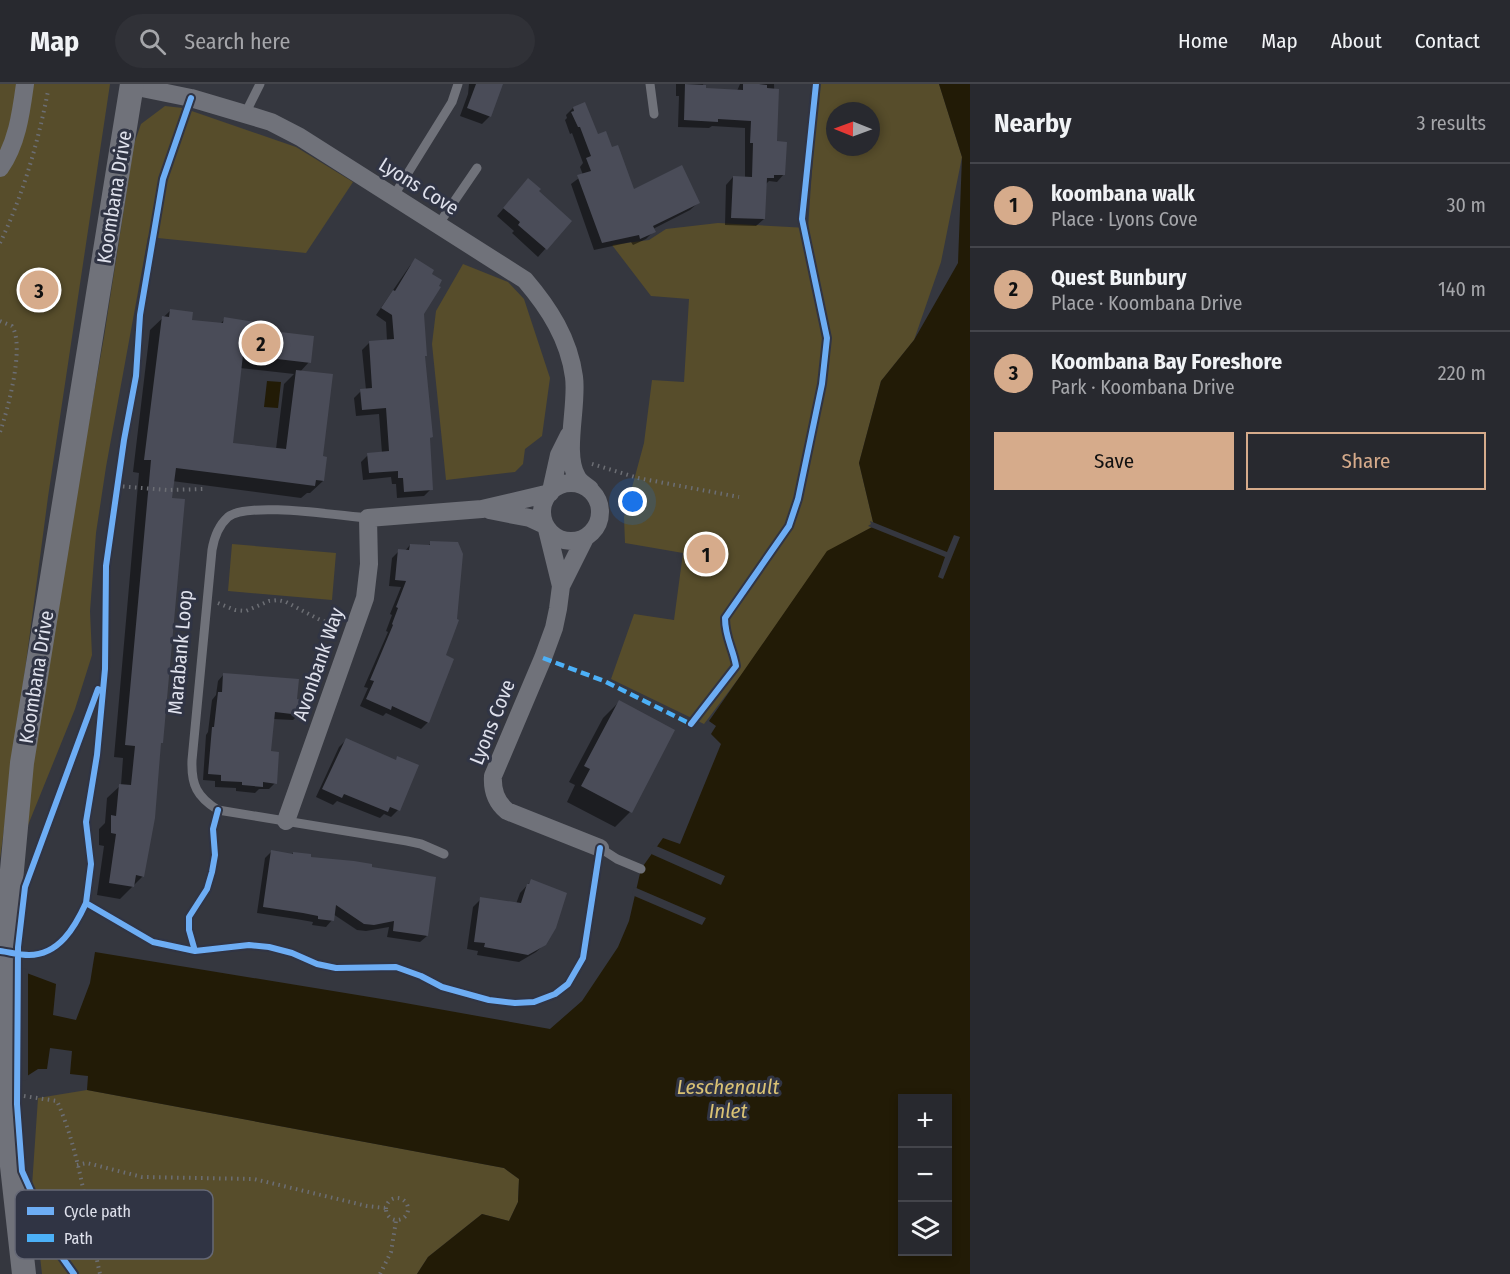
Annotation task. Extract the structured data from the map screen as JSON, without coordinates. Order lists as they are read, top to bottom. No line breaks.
{"streets":{"main road":["Koombana Drive"],"street":["Lyons Cove","Marabank Loop","Avonbank Way"]},"crossings":[["Lyons Cove","Koombana Drive"],["Lyons Cove","Marabank Loop"],["Marabank Loop","Avonbank Way"]],"water":["Leschenault Inlet"],"legend":["Cycle path","Path"],"north":"left","page":{"header":"Map","search":"Search here","nav":["Home","Map","About","Contact"],"heading":["Nearby","3 results"],"list":[{"mark":"1","name":"koombana walk","note":"Place · Lyons Cove","value":"30 m"},{"mark":"2","name":"Quest Bunbury","note":"Place · Koombana Drive","value":"140 m"},{"mark":"3","name":"Koombana Bay Foreshore","note":"Park · Koombana Drive","value":"220 m"}],"pins":["3","2","1"],"buttons":["Save","Share"],"map_buttons":["+","−"]}}
